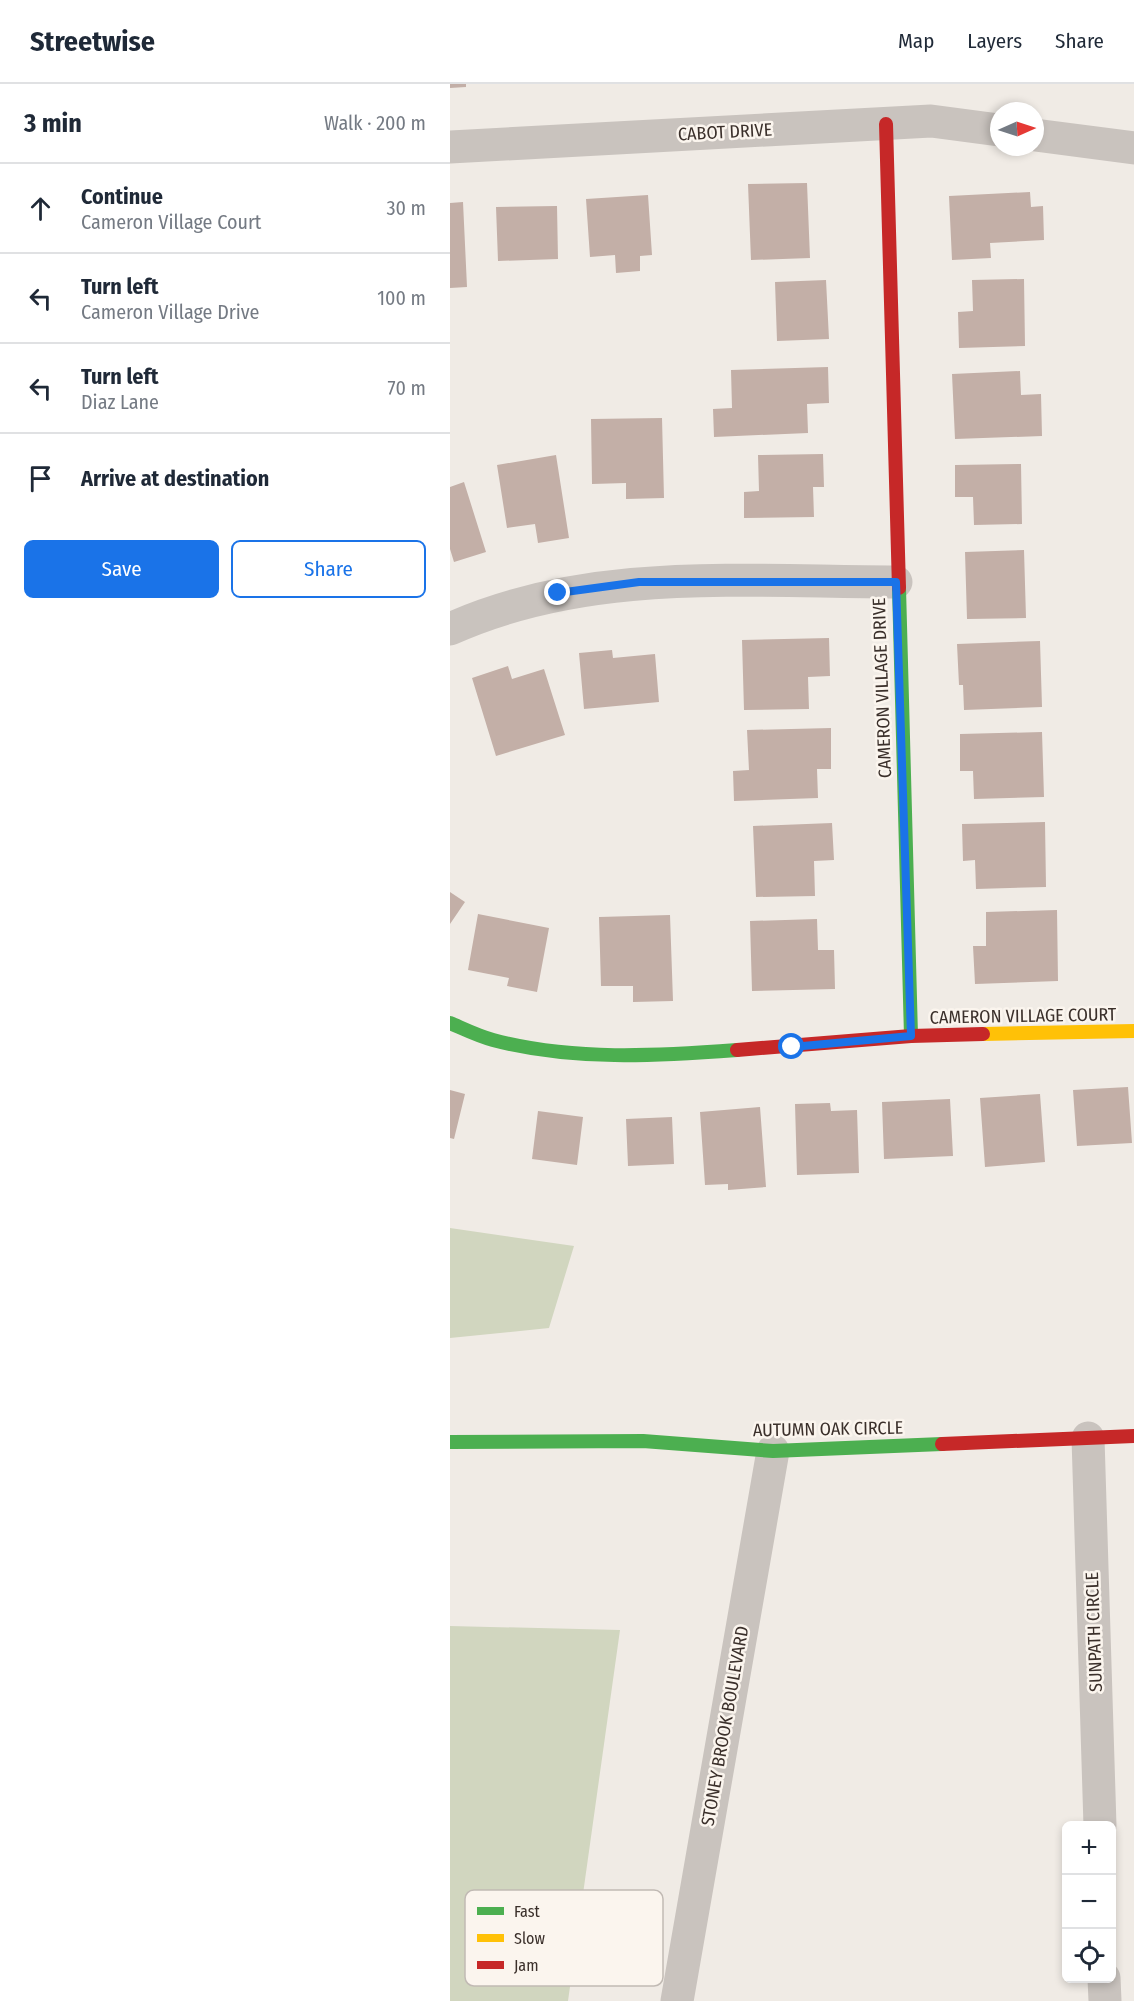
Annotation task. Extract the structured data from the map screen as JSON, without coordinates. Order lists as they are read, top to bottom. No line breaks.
{"streets":{"street":["CABOT DRIVE","CAMERON VILLAGE DRIVE","CAMERON VILLAGE COURT","AUTUMN OAK CIRCLE","SUNPATH CIRCLE","STONEY BROOK BOULEVARD"]},"crossings":[["CABOT DRIVE","CAMERON VILLAGE DRIVE"],["CAMERON VILLAGE DRIVE","CAMERON VILLAGE COURT"],["AUTUMN OAK CIRCLE","SUNPATH CIRCLE"],["AUTUMN OAK CIRCLE","STONEY BROOK BOULEVARD"]],"legend":["Fast","Slow","Jam"],"north":"right","page":{"header":"Streetwise","nav":["Map","Layers","Share"],"heading":["3 min","Walk · 200 m"],"list":[["Continue","Cameron Village Court","30 m"],["Turn left","Cameron Village Drive","100 m"],["Turn left","Diaz Lane","70 m"],"Arrive at destination"],"buttons":["Save","Share"],"map_buttons":["+","−"]}}
